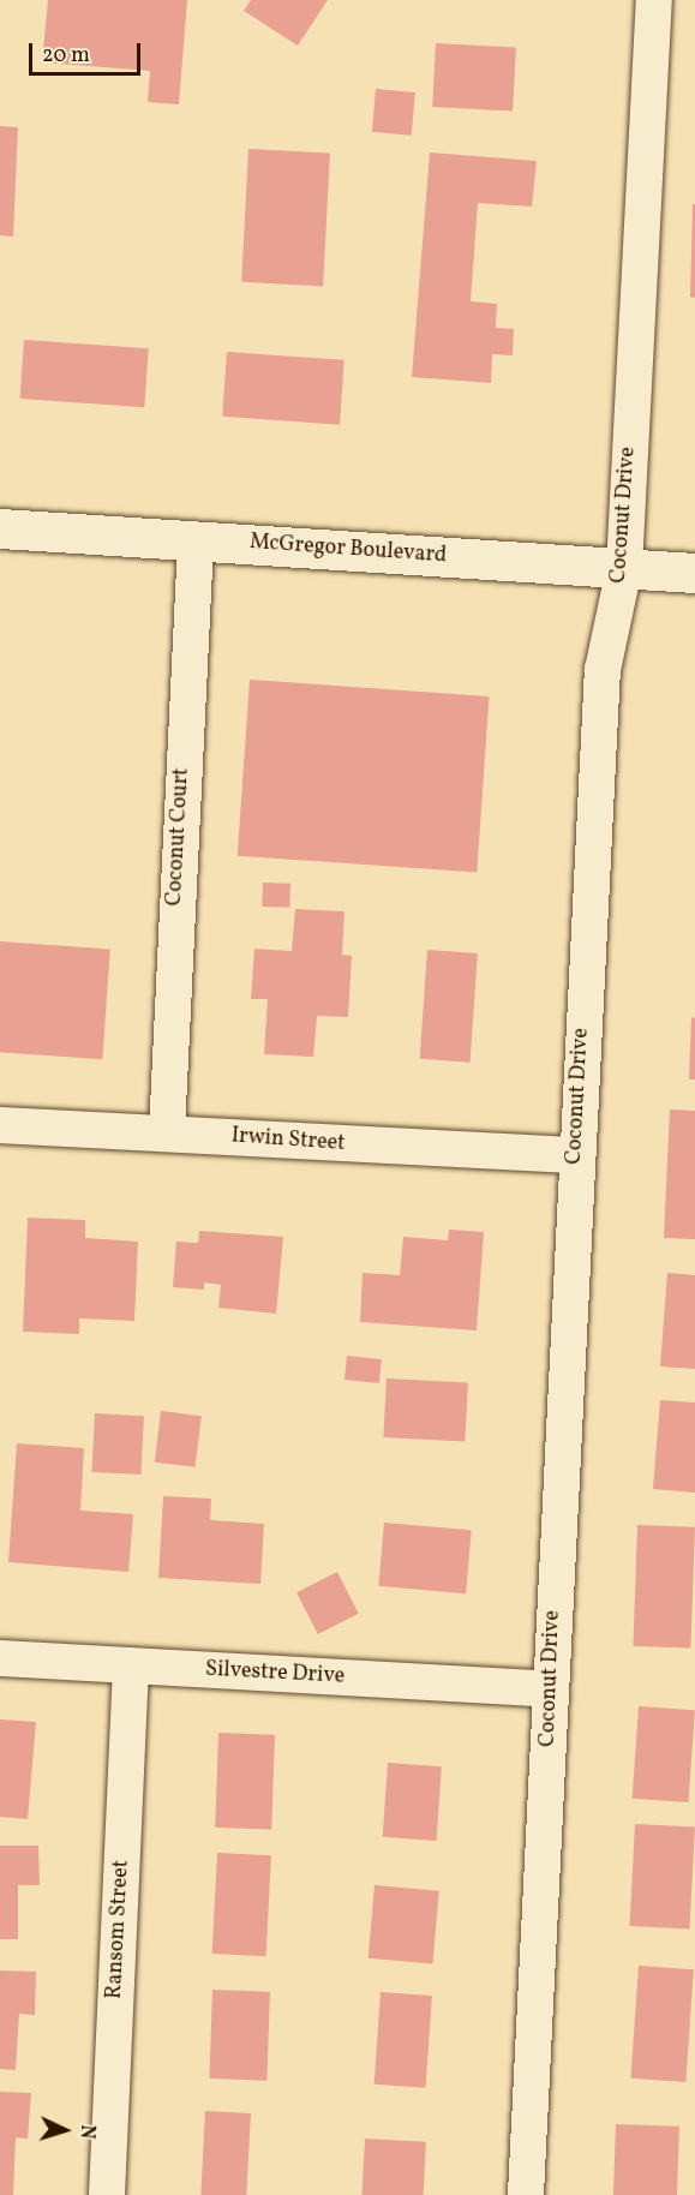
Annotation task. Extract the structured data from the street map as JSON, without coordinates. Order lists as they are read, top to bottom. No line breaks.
{"streets":{"main road":["McGregor Boulevard"],"street":["Coconut Drive","Coconut Court","Irwin Street","Silvestre Drive","Ransom Street"]},"crossings":[["Coconut Drive","McGregor Boulevard"],["Coconut Drive","Irwin Street"],["Coconut Drive","Silvestre Drive"],["McGregor Boulevard","Coconut Court"],["Coconut Court","Irwin Street"],["Silvestre Drive","Ransom Street"]],"scale_bar":"20 m","north":"right"}
